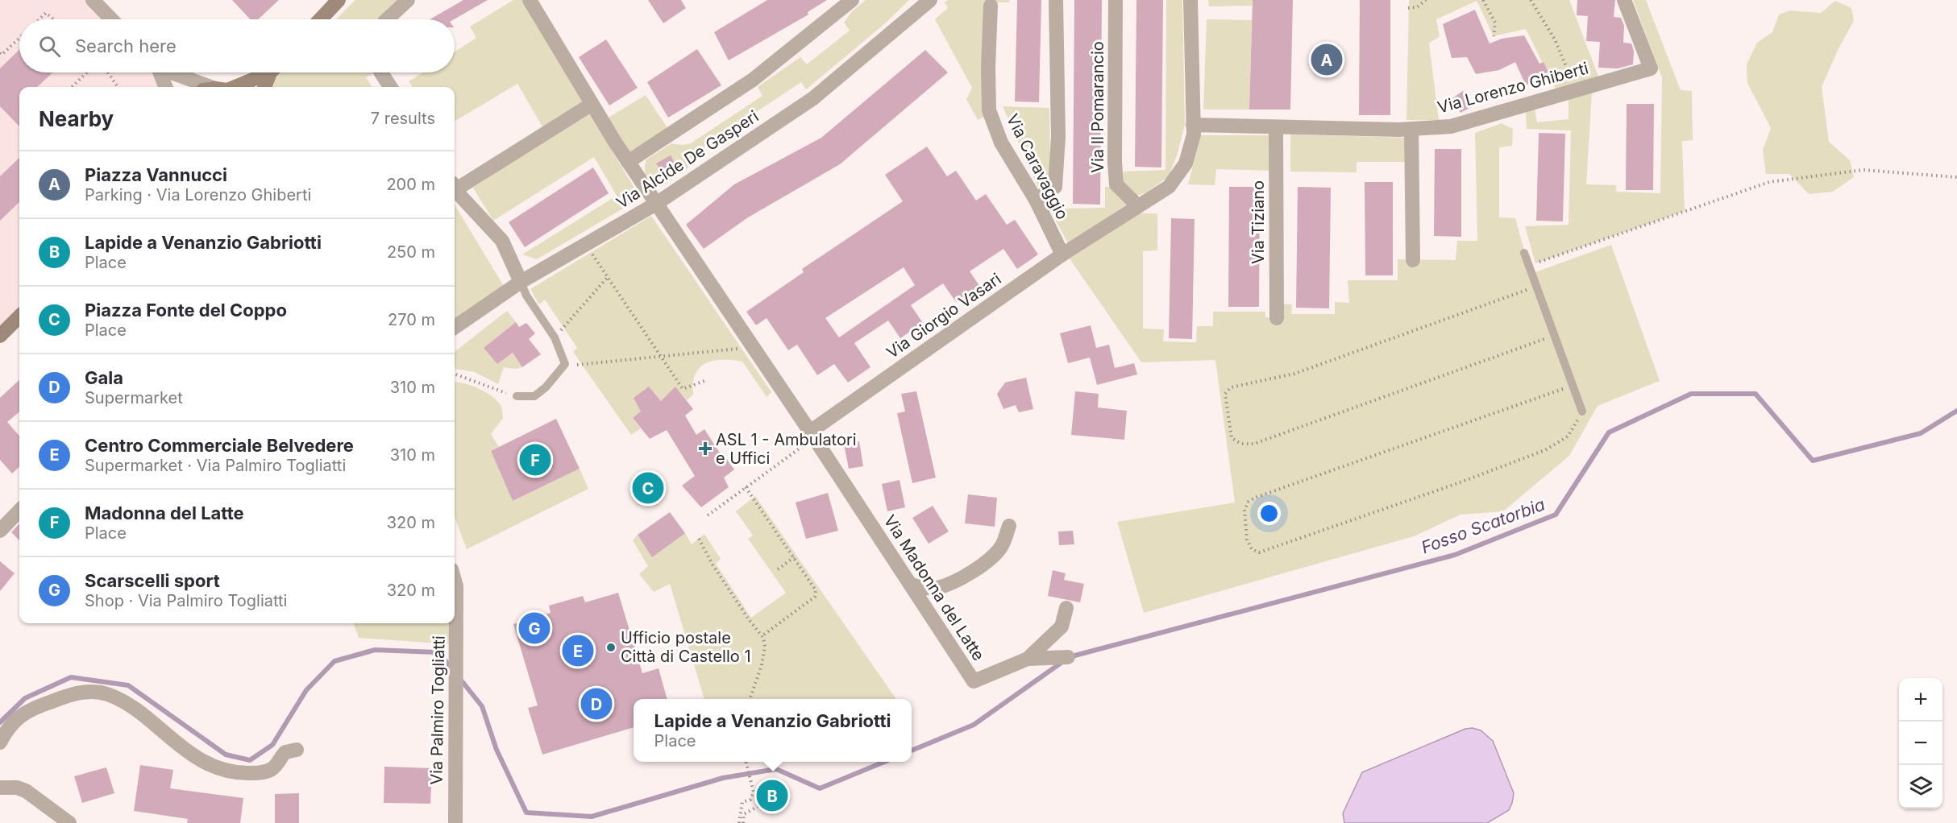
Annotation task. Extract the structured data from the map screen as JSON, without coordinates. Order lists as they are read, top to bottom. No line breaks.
{"streets":{"street":["Via Lorenzo Ghiberti","Via Il Pomarancio","Via Alcide De Gasperi","Via Caravaggio","Via Tiziano","Via Giorgio Vasari","Via Madonna del Latte","Via Palmiro Togliatti"]},"crossings":[["Via Lorenzo Ghiberti","Via Tiziano"],["Via Lorenzo Ghiberti","Via Giorgio Vasari"],["Via Il Pomarancio","Via Giorgio Vasari"],["Via Caravaggio","Via Giorgio Vasari"],["Via Giorgio Vasari","Via Madonna del Latte"]],"water":["Fosso Scatorbia"],"places":{"health":["ASL 1 - Ambulatori e Uffici"],"other":["Ufficio postale Città di Castello 1"]},"page":{"search":"Search here","pins":["A","F","C","G","E","D","B"],"heading":["Nearby","7 results"],"list":[{"mark":"A","name":"Piazza Vannucci","note":"Parking · Via Lorenzo Ghiberti","value":"200 m"},{"mark":"B","name":"Lapide a Venanzio Gabriotti","note":"Place","value":"250 m"},{"mark":"C","name":"Piazza Fonte del Coppo","note":"Place","value":"270 m"},{"mark":"D","name":"Gala","note":"Supermarket","value":"310 m"},{"mark":"E","name":"Centro Commerciale Belvedere","note":"Supermarket · Via Palmiro Togliatti","value":"310 m"},{"mark":"F","name":"Madonna del Latte","note":"Place","value":"320 m"},{"mark":"G","name":"Scarscelli sport","note":"Shop · Via Palmiro Togliatti","value":"320 m"}],"map_buttons":["+","−"],"popup":["Lapide a Venanzio Gabriotti","Place"]}}
